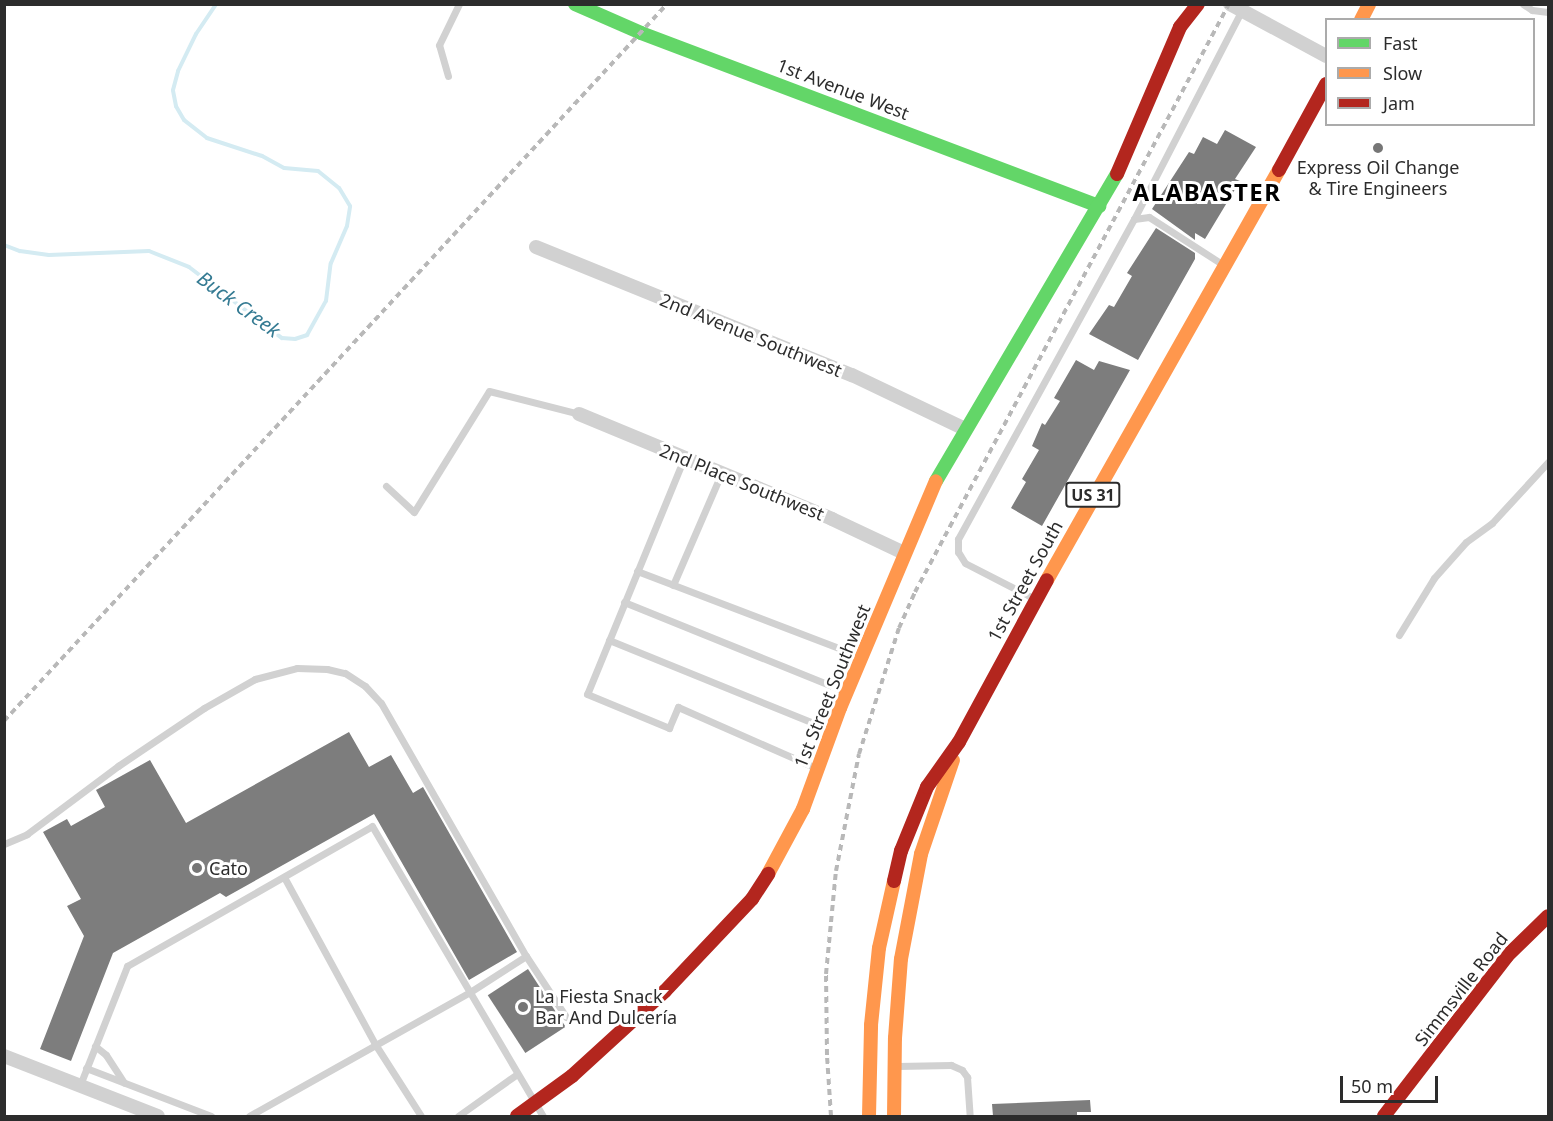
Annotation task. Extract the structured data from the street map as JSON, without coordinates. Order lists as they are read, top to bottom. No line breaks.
{"streets":{"street":["1st Avenue West","2nd Avenue Southwest","2nd Place Southwest","US 31","1st Street South","1st Street Southwest","Simmsville Road"]},"crossings":[["1st Avenue West","1st Street Southwest"],["2nd Avenue Southwest","1st Street Southwest"],["2nd Place Southwest","1st Street Southwest"]],"districts":["ALABASTER"],"water":["Buck Creek"],"places":["Express Oil Change & Tire Engineers","Cato","La Fiesta Snack Bar And Dulcería"],"legend":["Fast","Slow","Jam"],"scale_bar":"50 m"}
